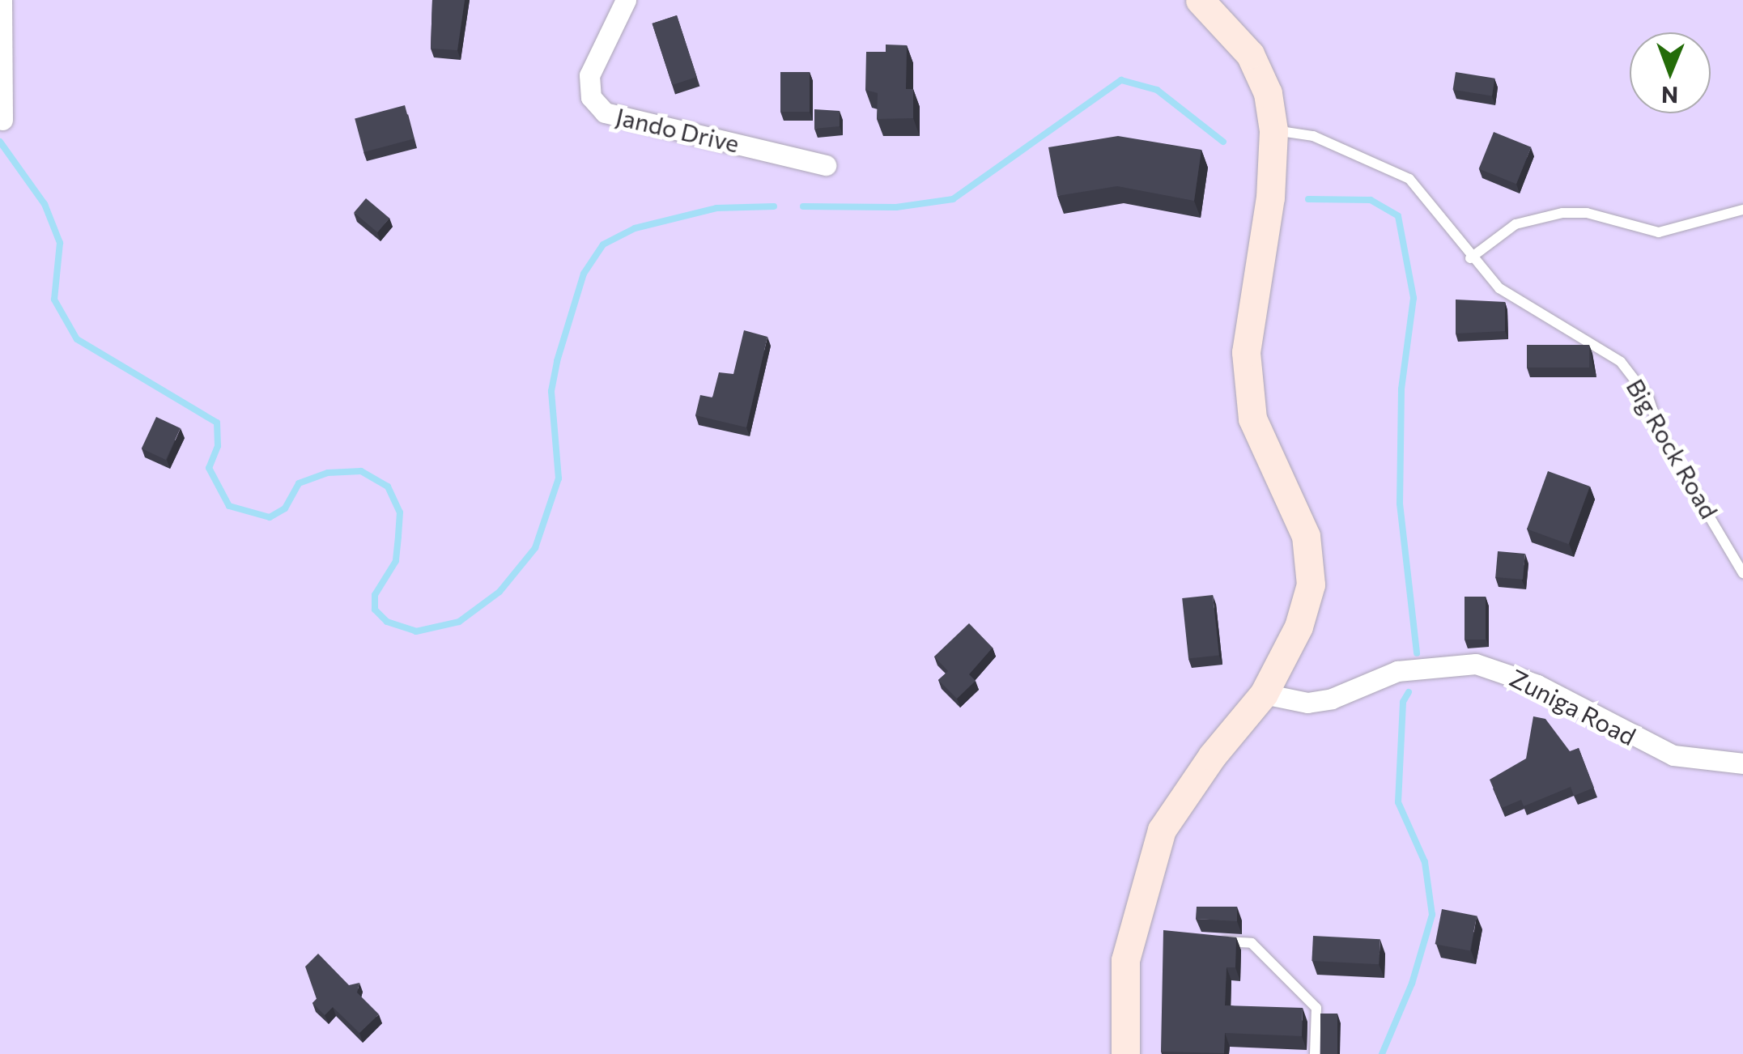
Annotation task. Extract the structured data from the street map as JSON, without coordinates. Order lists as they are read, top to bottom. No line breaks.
{"streets":{"street":["Jando Drive","Zuniga Road"],"lane":["Big Rock Road"]},"north":"bottom"}
